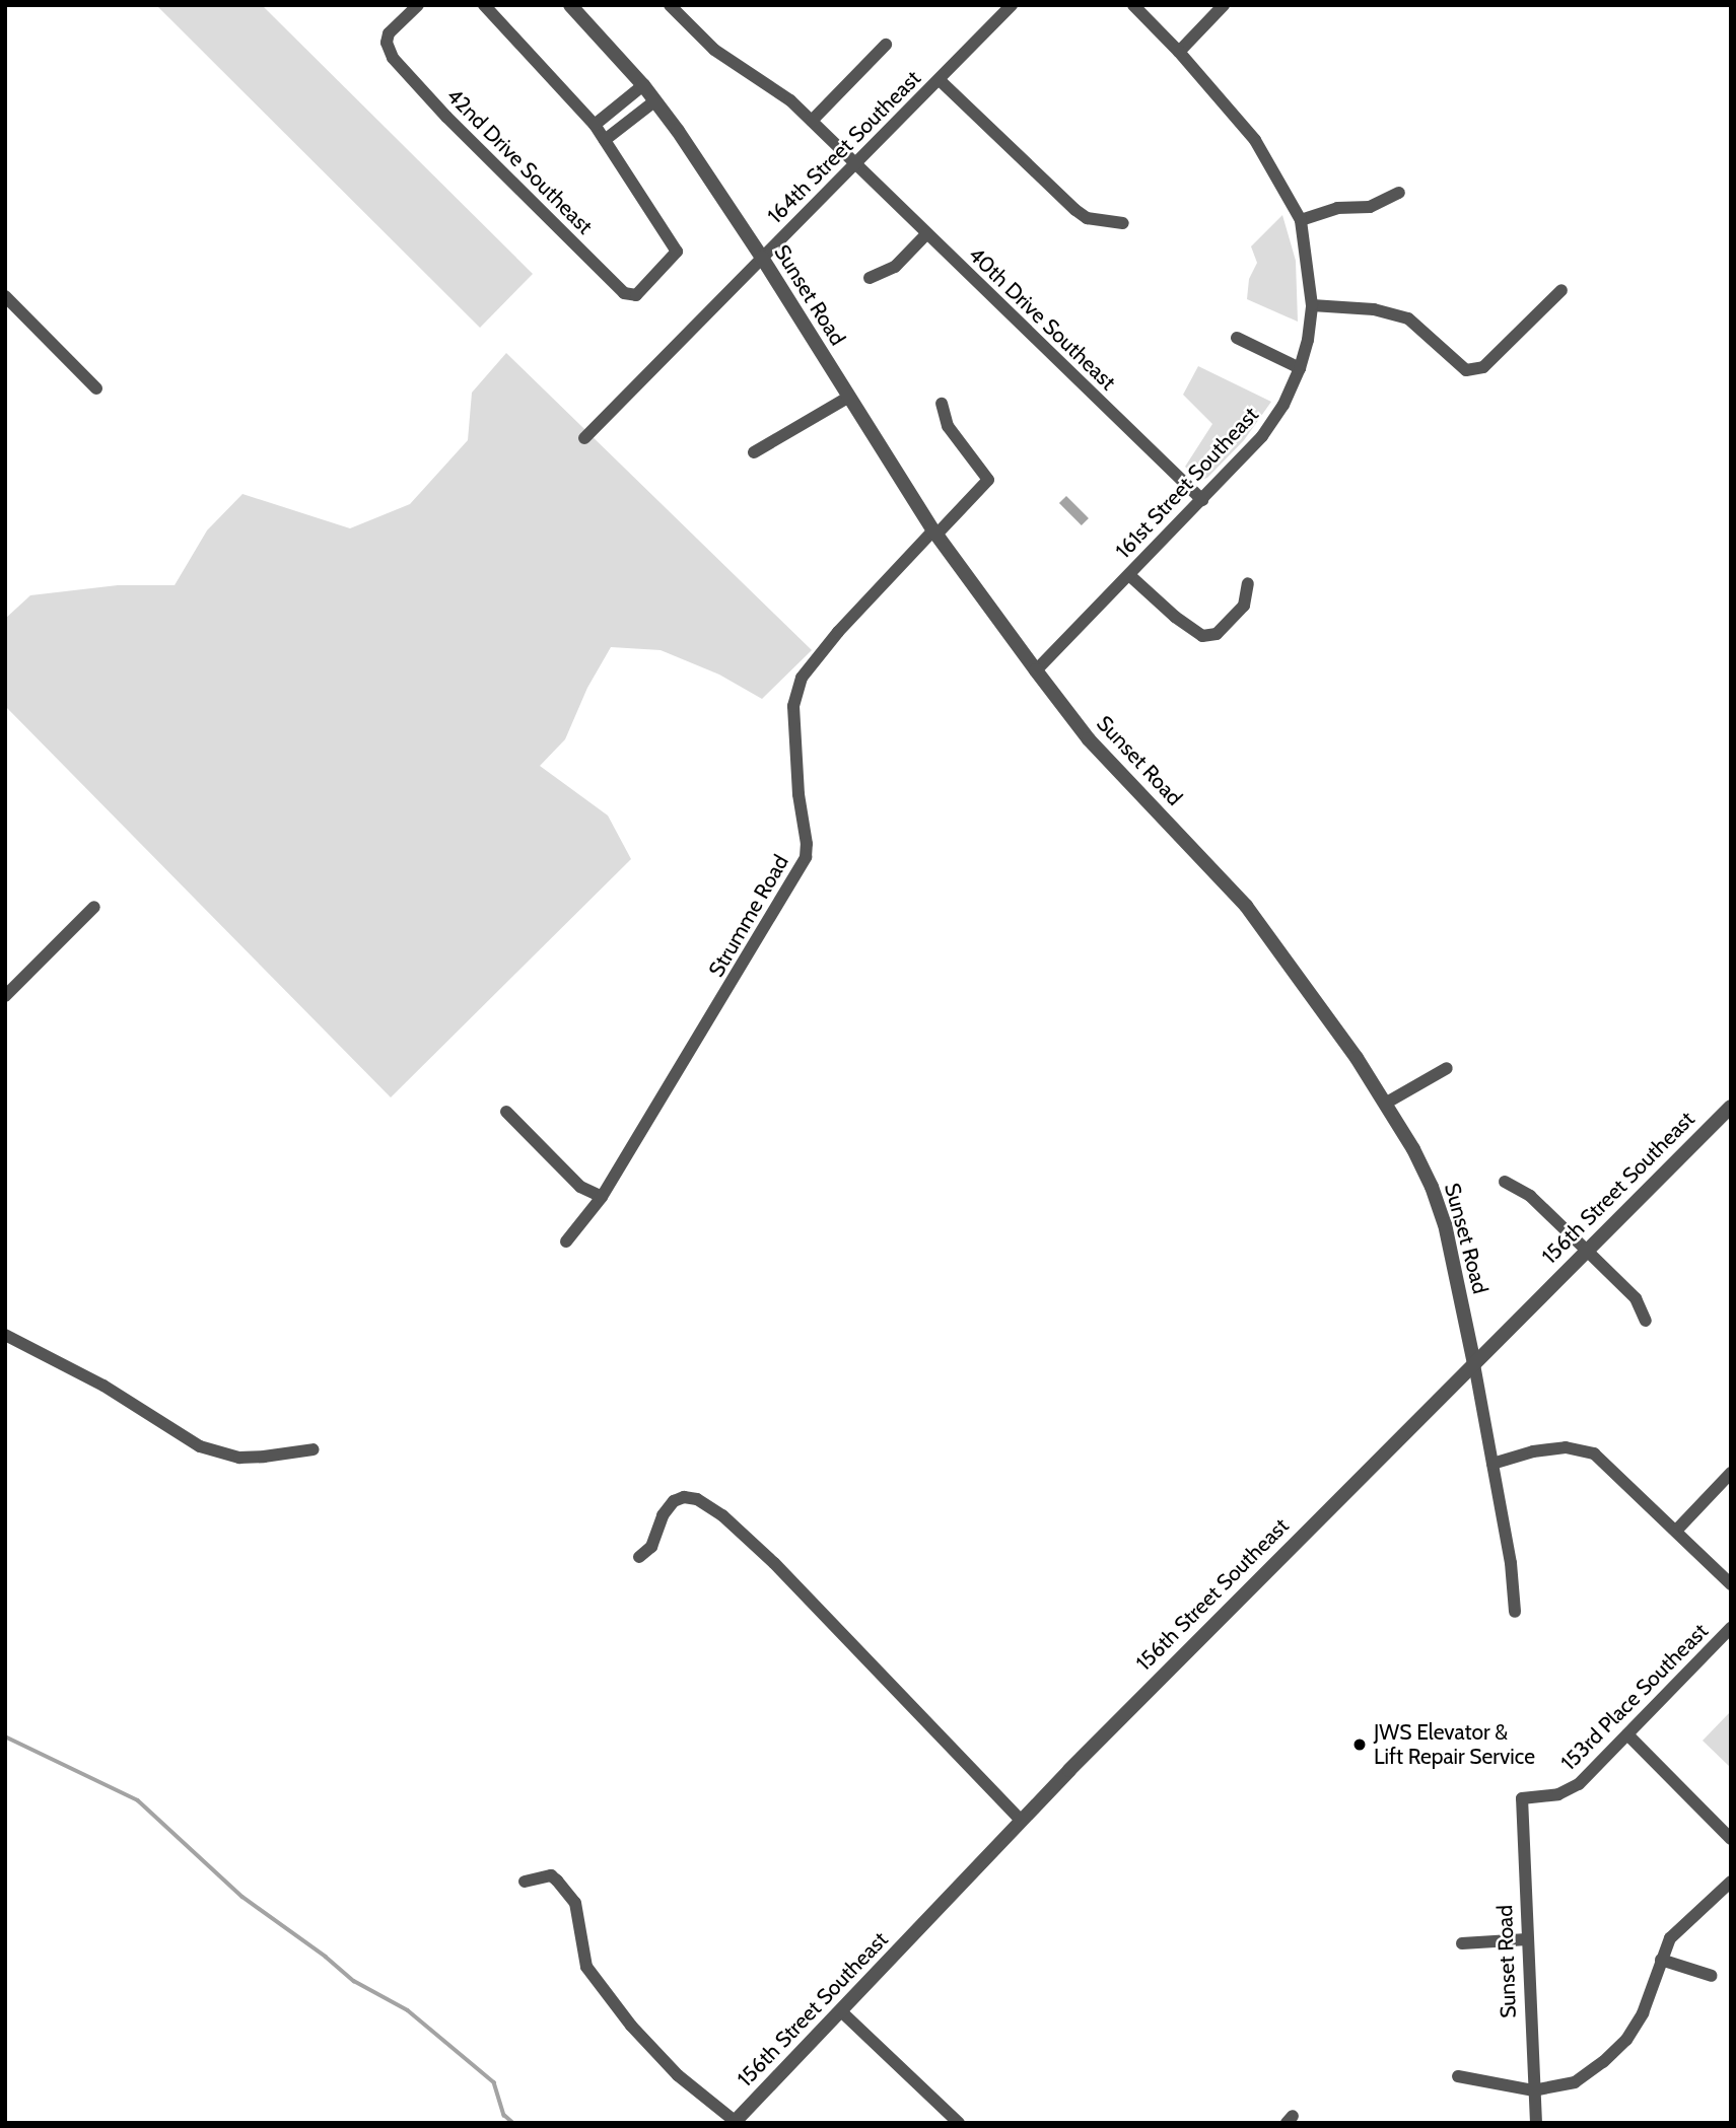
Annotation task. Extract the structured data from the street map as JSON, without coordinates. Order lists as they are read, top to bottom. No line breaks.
{"streets":{"street":["164th Street Southeast","42nd Drive Southeast","Sunset Road","40th Drive Southeast","161st Street Southeast","Strumme Road","156th Street Southeast","153rd Place Southeast"]},"crossings":[["164th Street Southeast","Sunset Road"],["164th Street Southeast","40th Drive Southeast"],["Sunset Road","161st Street Southeast"],["Sunset Road","Strumme Road"],["Sunset Road","156th Street Southeast"],["Sunset Road","153rd Place Southeast"],["40th Drive Southeast","161st Street Southeast"]],"places":["JWS Elevator & Lift Repair Service"]}
